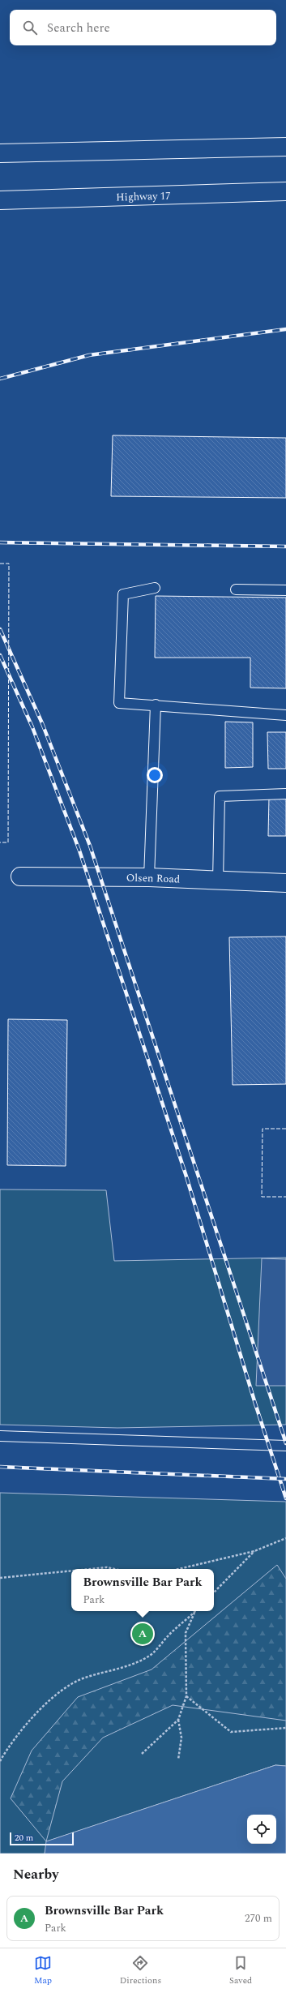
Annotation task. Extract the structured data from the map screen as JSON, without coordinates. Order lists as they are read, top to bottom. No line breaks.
{"streets":{"main road":["Highway 17","Olsen Road"]},"scale_bar":"20 m","page":{"search":"Search here","popup":["Brownsville Bar Park","Park"],"pins":"A","scale":"20 m","heading":"Nearby","list":[{"mark":"A","name":"Brownsville Bar Park","note":"Park","value":"270 m"}],"nav":["Map","Directions","Saved"]}}
